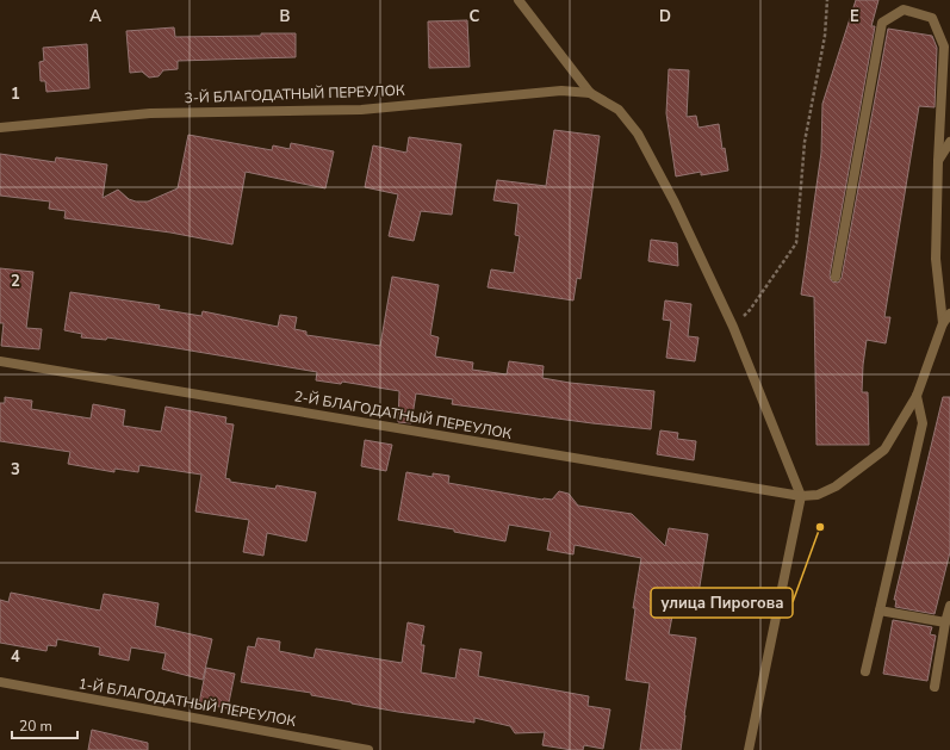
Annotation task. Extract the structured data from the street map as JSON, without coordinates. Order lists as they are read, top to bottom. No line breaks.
{"streets":{"street":["3-Й БЛАГОДАТНЫЙ ПЕРЕУЛОК","2-Й БЛАГОДАТНЫЙ ПЕРЕУЛОК","1-Й БЛАГОДАТНЫЙ ПЕРЕУЛОК"]},"places":["улица Пирогова"],"scale_bar":"20 m","grid":{"columns":["A","B","C","D","E"],"rows":["1","2","3","4"]}}
